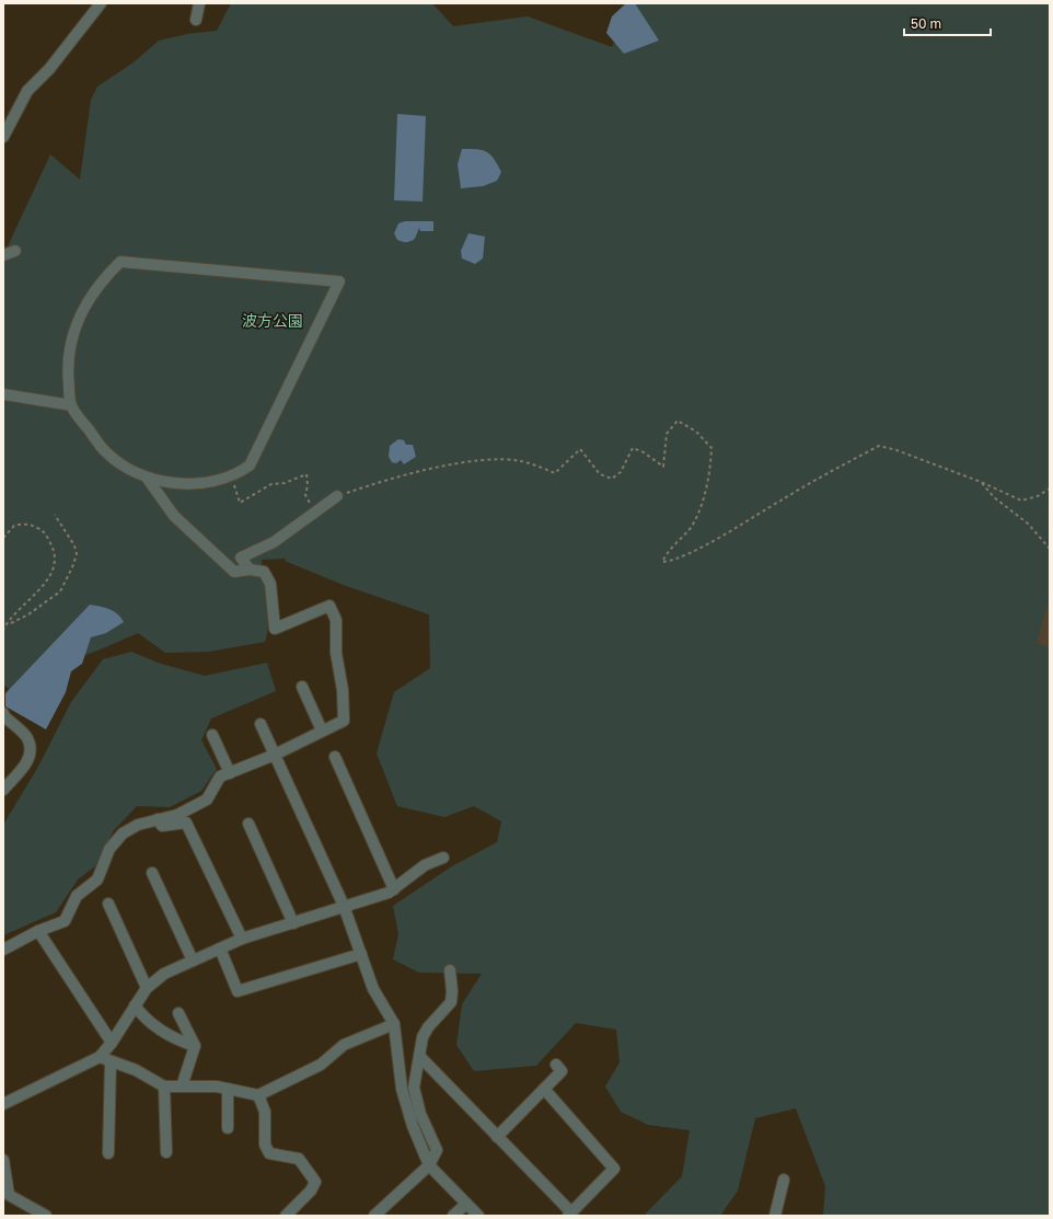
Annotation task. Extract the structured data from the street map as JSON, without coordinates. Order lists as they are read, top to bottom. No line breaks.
{"parks":["波方公園"],"scale_bar":"50 m"}
